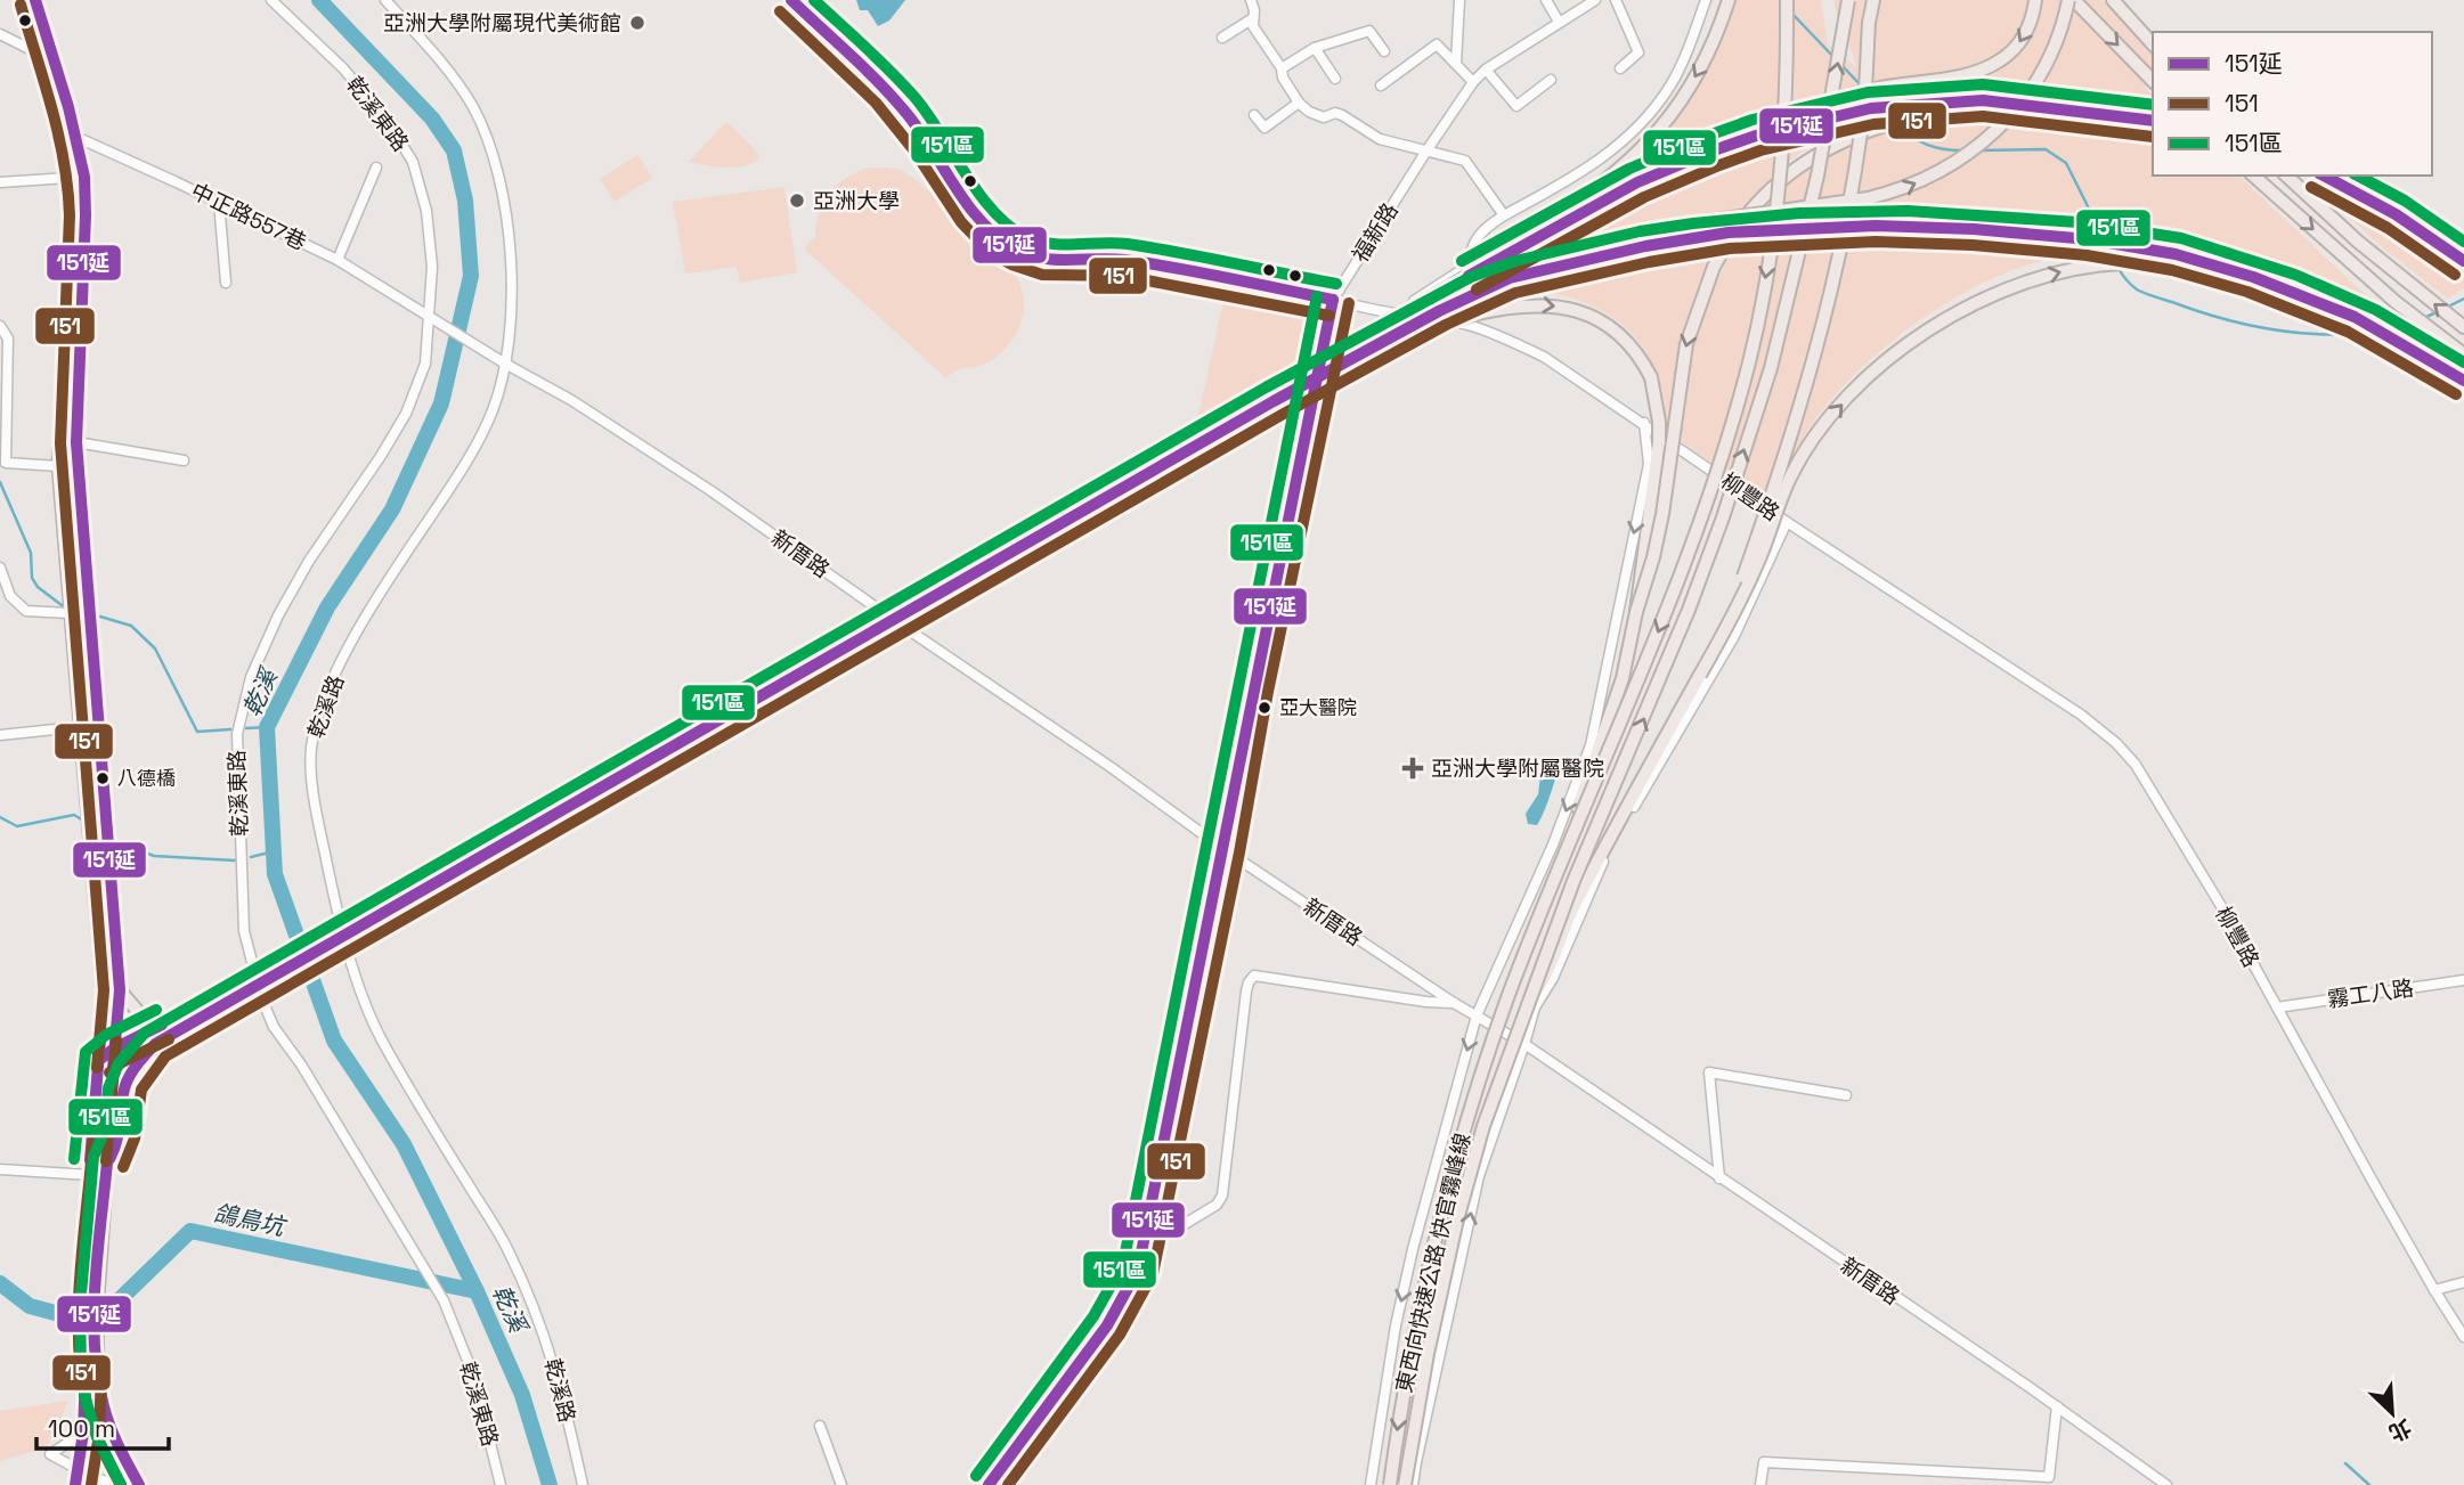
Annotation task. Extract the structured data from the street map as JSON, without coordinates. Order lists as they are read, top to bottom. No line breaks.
{"streets":{"highway":["東西向快速公路 快官霧峰線"],"street":["乾溪東路","中正路557巷","福新路","柳豐路","新厝路","乾溪路","霧工八路"]},"crossings":[["乾溪東路","中正路557巷"],["乾溪東路","新厝路"],["中正路557巷","新厝路"],["福新路","柳豐路"],["福新路","新厝路"],["柳豐路","霧工八路"],["新厝路","乾溪路"]],"water":["乾溪","鴿鳥坑"],"places":{"other":["亞洲大學附屬現代美術館","亞洲大學","亞大醫院","八德橋"],"health":["亞洲大學附屬醫院"]},"lines":["transit line 151延","transit line 151區","transit line 151"],"legend":["151延","151","151區"],"scale_bar":"100 m","north":"bottom right"}
